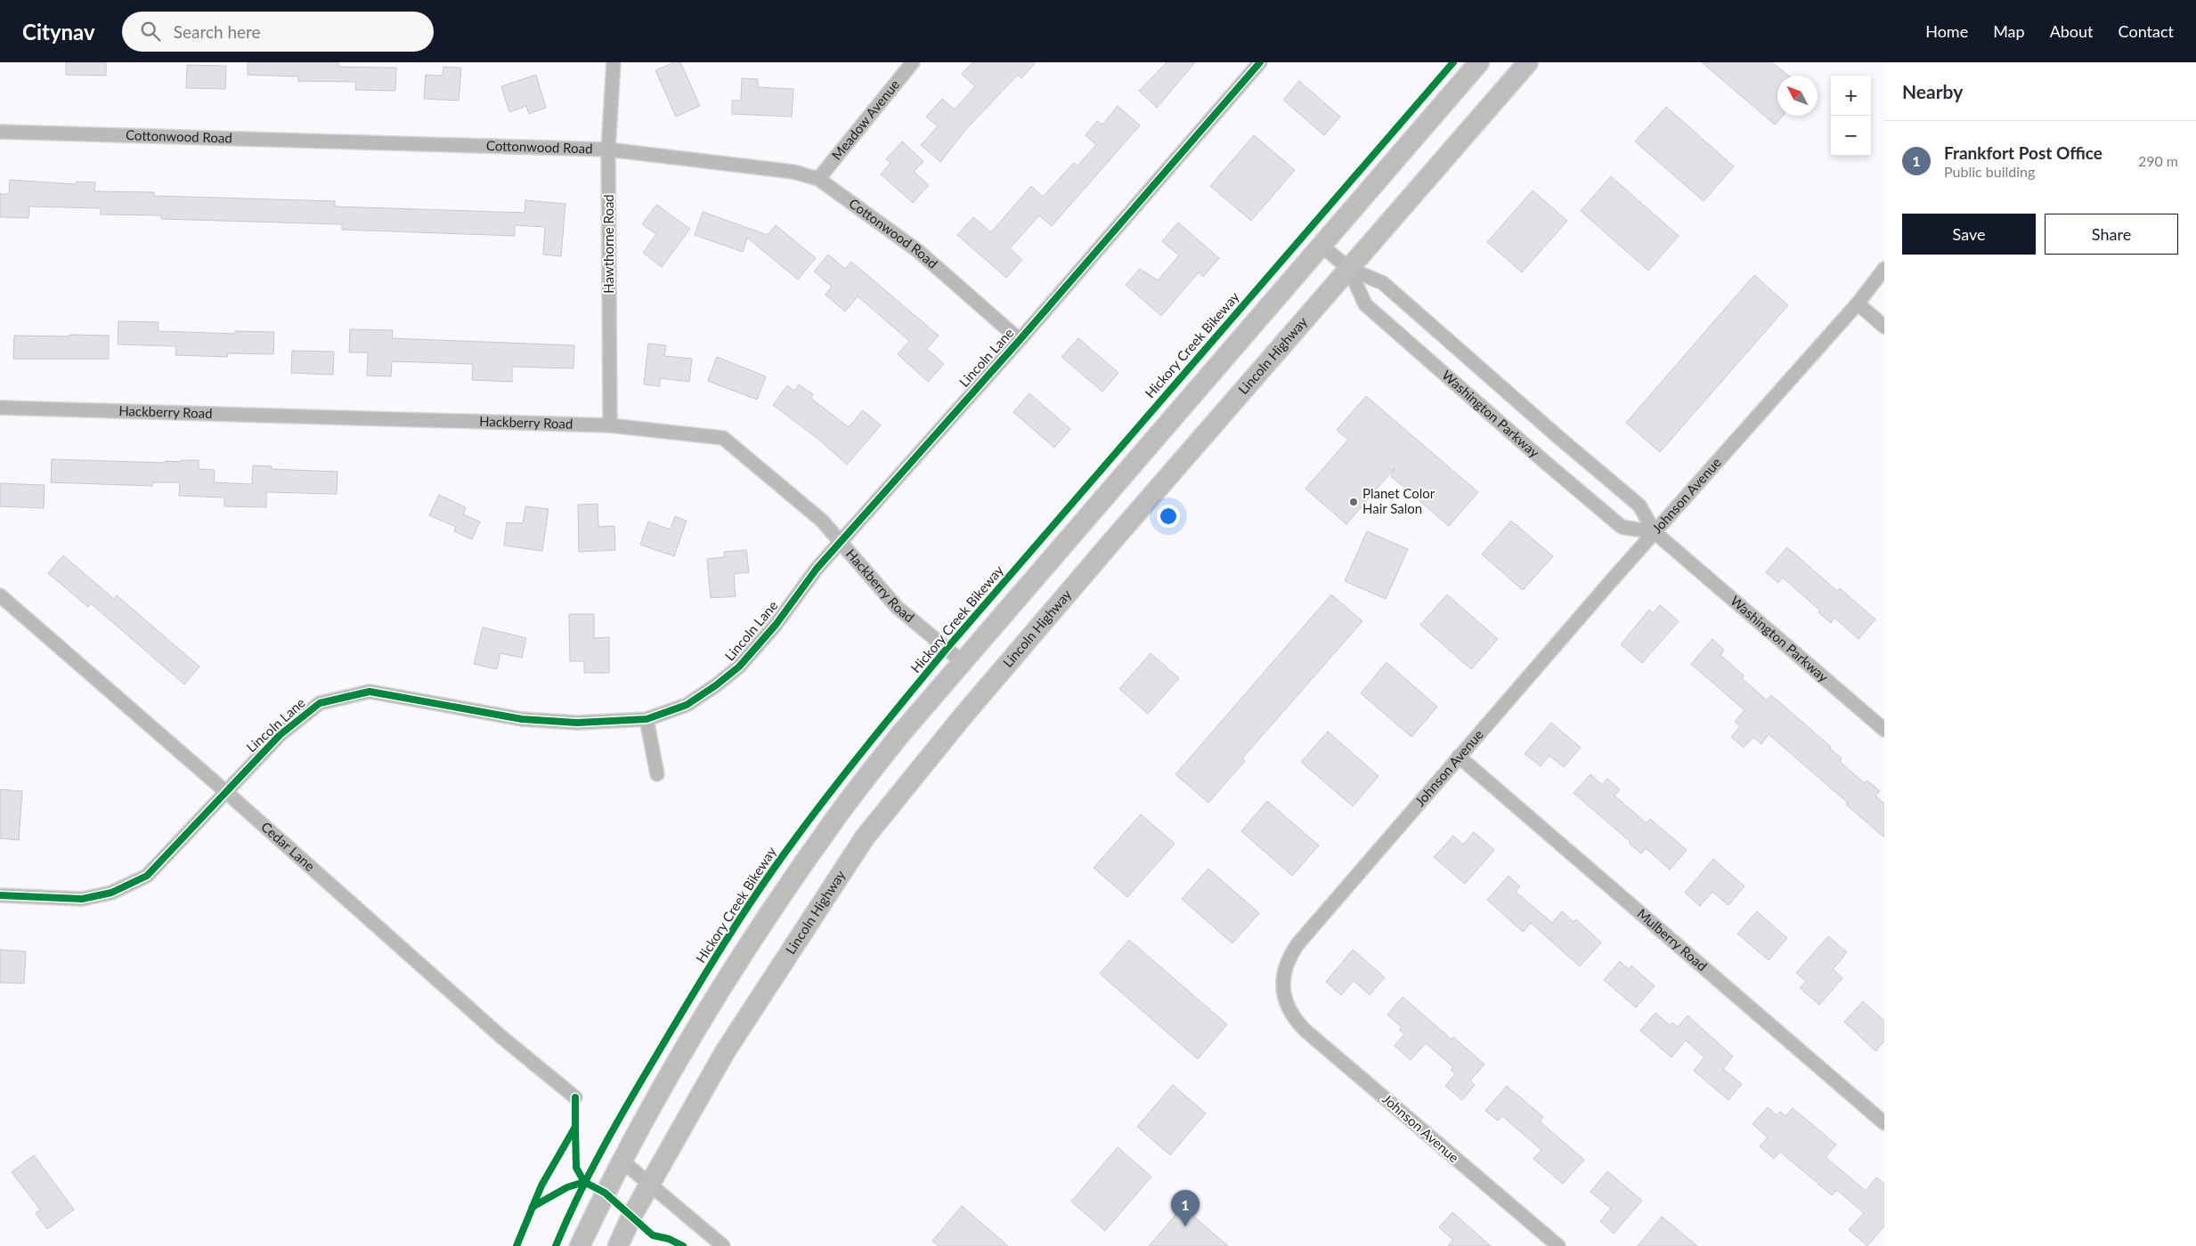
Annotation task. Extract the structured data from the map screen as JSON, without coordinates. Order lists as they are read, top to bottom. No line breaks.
{"streets":{"main road":["Lincoln Highway"],"street":["Meadow Avenue","Cottonwood Road","Hawthorne Road","Lincoln Lane","Hackberry Road","Washington Parkway","Johnson Avenue","Cedar Lane","Mulberry Road"],"cycle path":["Hickory Creek Bikeway"]},"crossings":[["Meadow Avenue","Cottonwood Road"],["Cottonwood Road","Hawthorne Road"],["Cottonwood Road","Lincoln Lane"],["Hawthorne Road","Hackberry Road"],["Lincoln Highway","Washington Parkway"],["Lincoln Lane","Hackberry Road"],["Lincoln Lane","Cedar Lane"],["Washington Parkway","Johnson Avenue"],["Johnson Avenue","Mulberry Road"]],"places":["Planet Color Hair Salon"],"north":"top left","page":{"header":"Citynav","search":"Search here","nav":["Home","Map","About","Contact"],"heading":"Nearby","map_buttons":["+","−"],"list":[{"mark":"1","name":"Frankfort Post Office","note":"Public building","value":"290 m"}],"buttons":["Save","Share"],"pins":"1"}}
